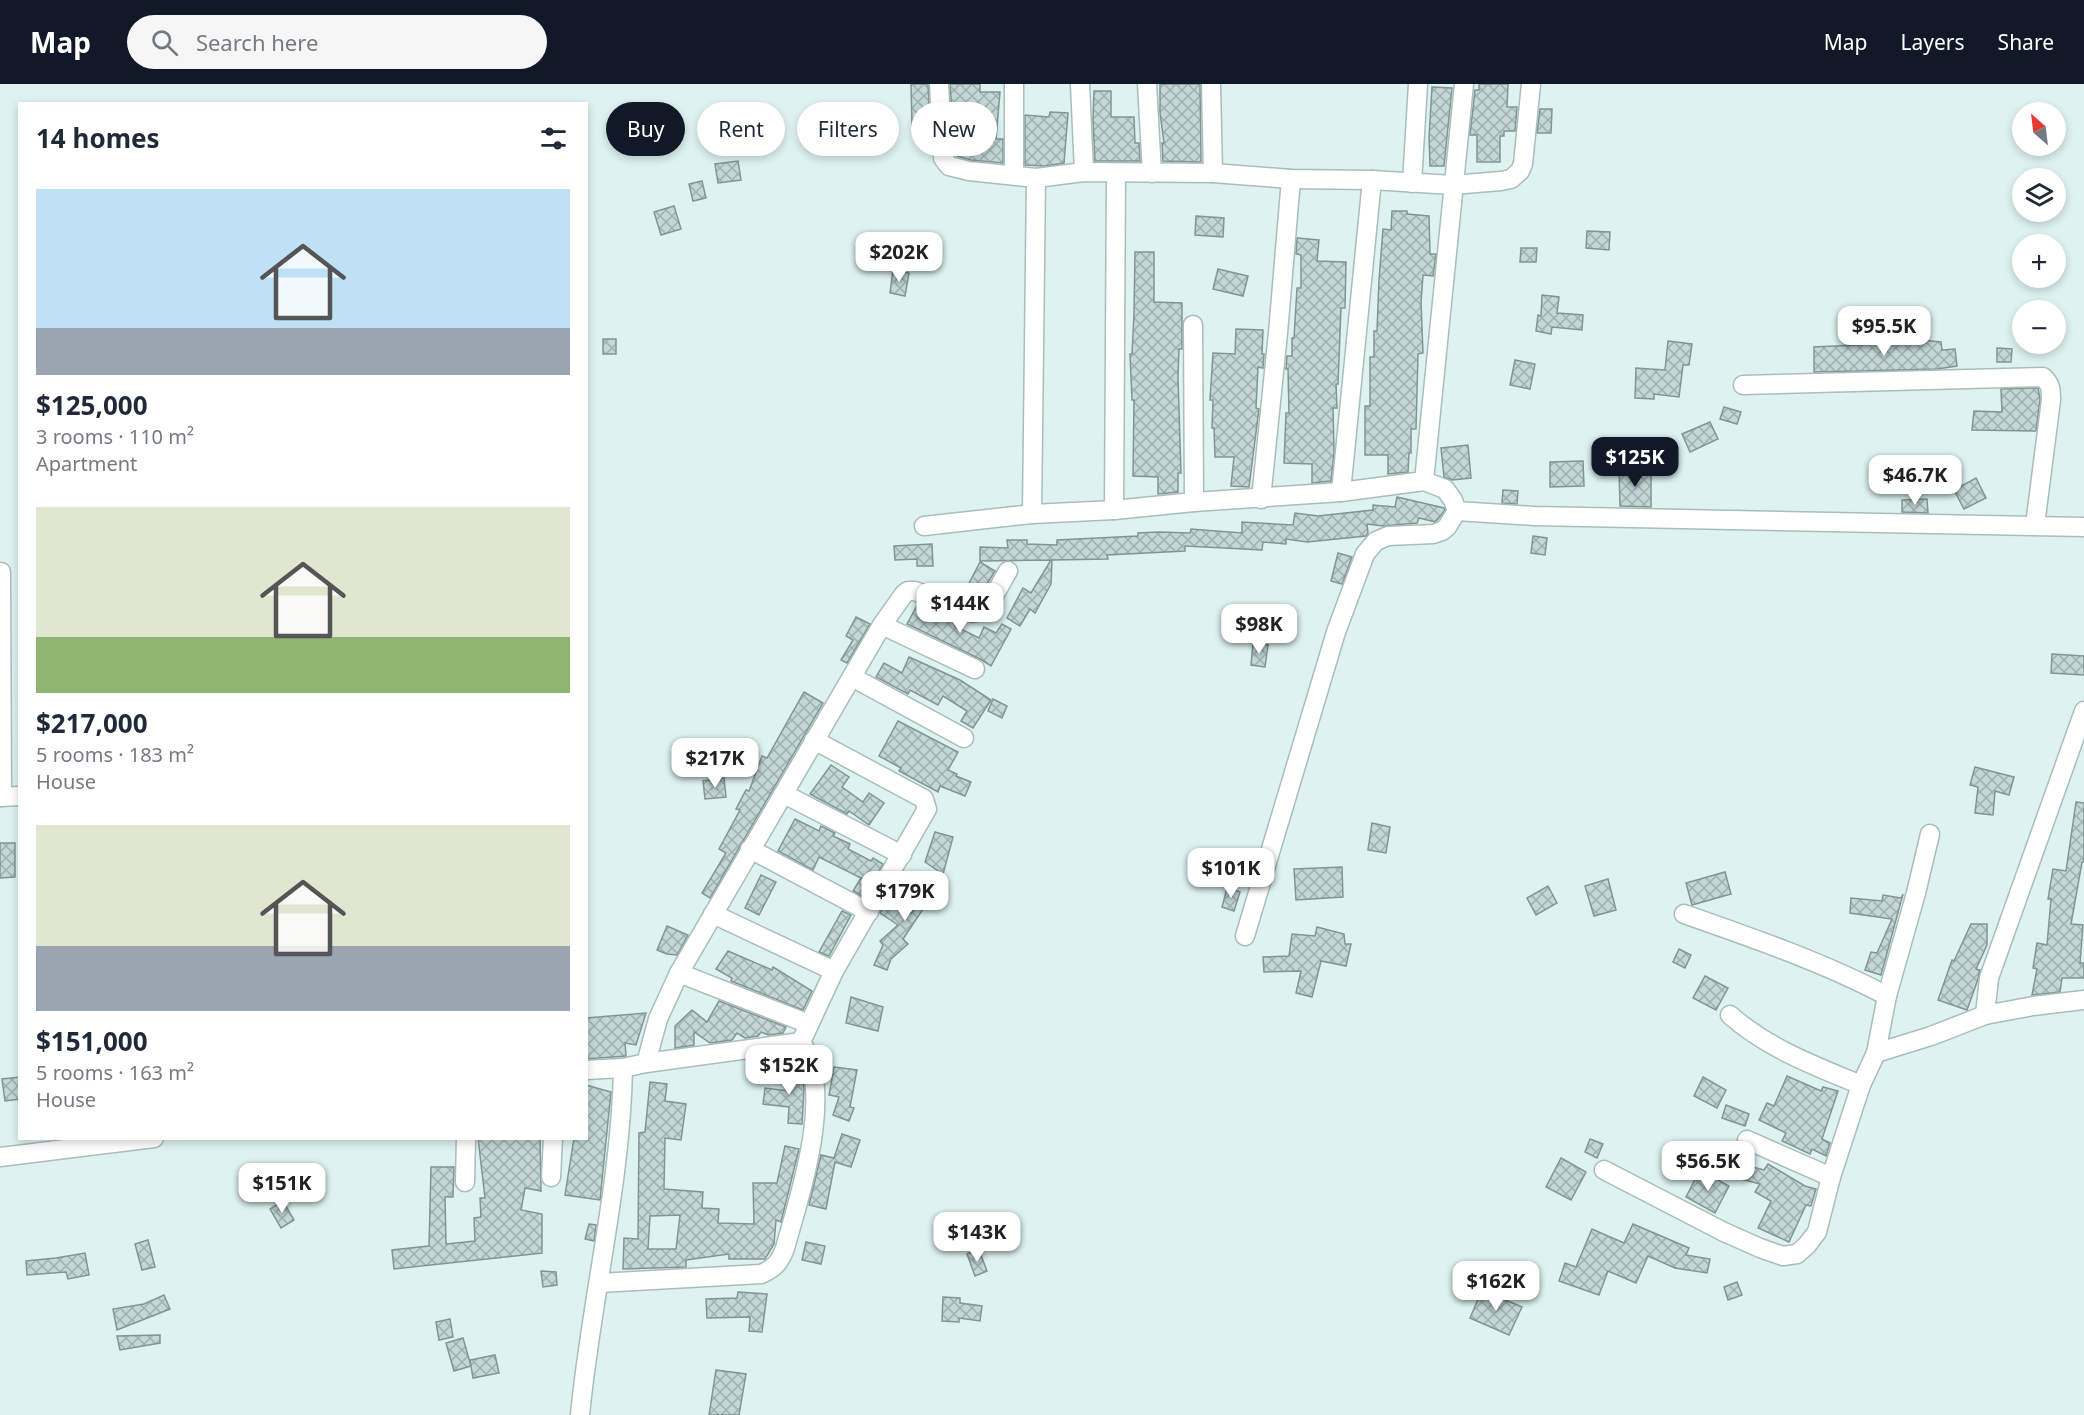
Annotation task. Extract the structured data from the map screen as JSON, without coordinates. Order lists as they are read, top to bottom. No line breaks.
{"north":"top left","page":{"header":"Map","search":"Search here","nav":["Map","Layers","Share"],"map_buttons":["+","−"],"chip":["Buy","Rent","Filters","New"],"heading":"14 homes","list":[{"name":"$125,000","note":"3 rooms · 110 m² · Apartment"},{"name":"$217,000","note":"5 rooms · 183 m² · House"},{"name":"$151,000","note":"5 rooms · 163 m² · House"}],"price":["$202K","$95.5K","$125K","$46.7K","$144K","$98K","$217K","$101K","$179K","$152K","$56.5K","$151K","$143K","$162K"]}}
